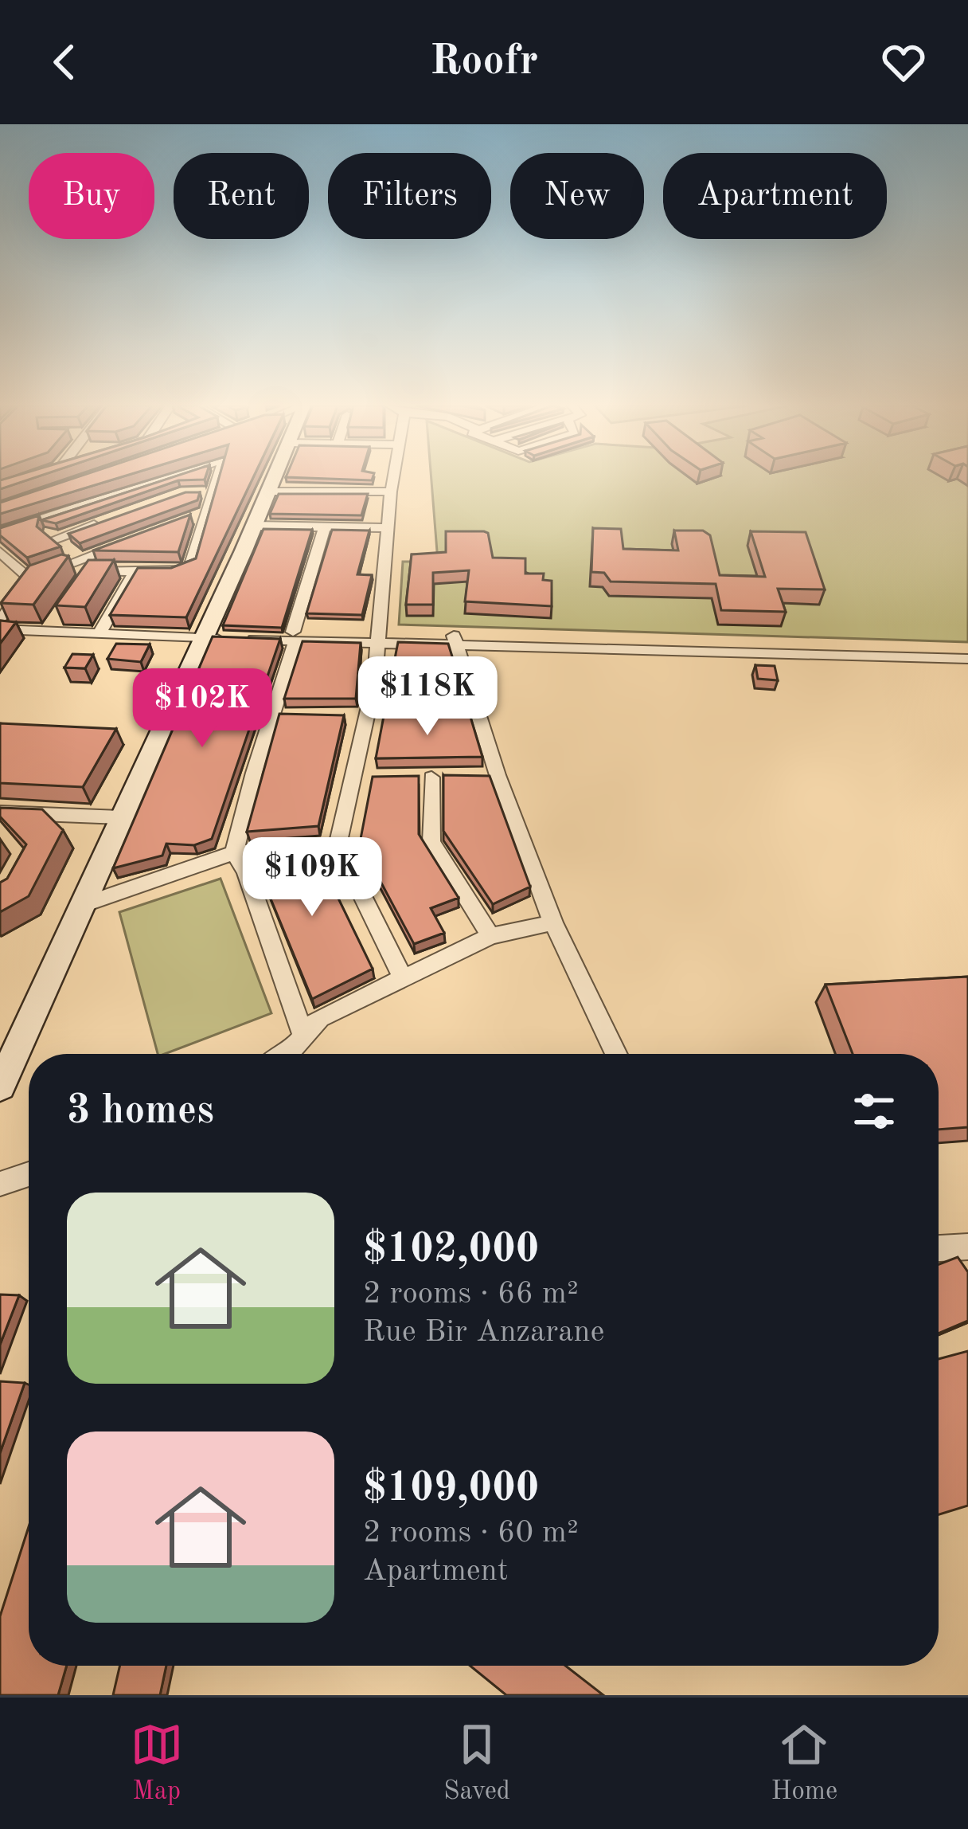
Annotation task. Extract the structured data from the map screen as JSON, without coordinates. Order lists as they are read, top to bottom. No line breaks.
{"page":{"header":"Roofr","chip":["Buy","Rent","Filters","New","Apartment"],"price":["$118K","$102K","$109K"],"heading":"3 homes","list":[{"name":"$102,000","note":"2 rooms · 66 m² · Rue Bir Anzarane"},{"name":"$109,000","note":"2 rooms · 60 m² · Apartment"}],"tabs":["Map","Saved","Home"]}}
